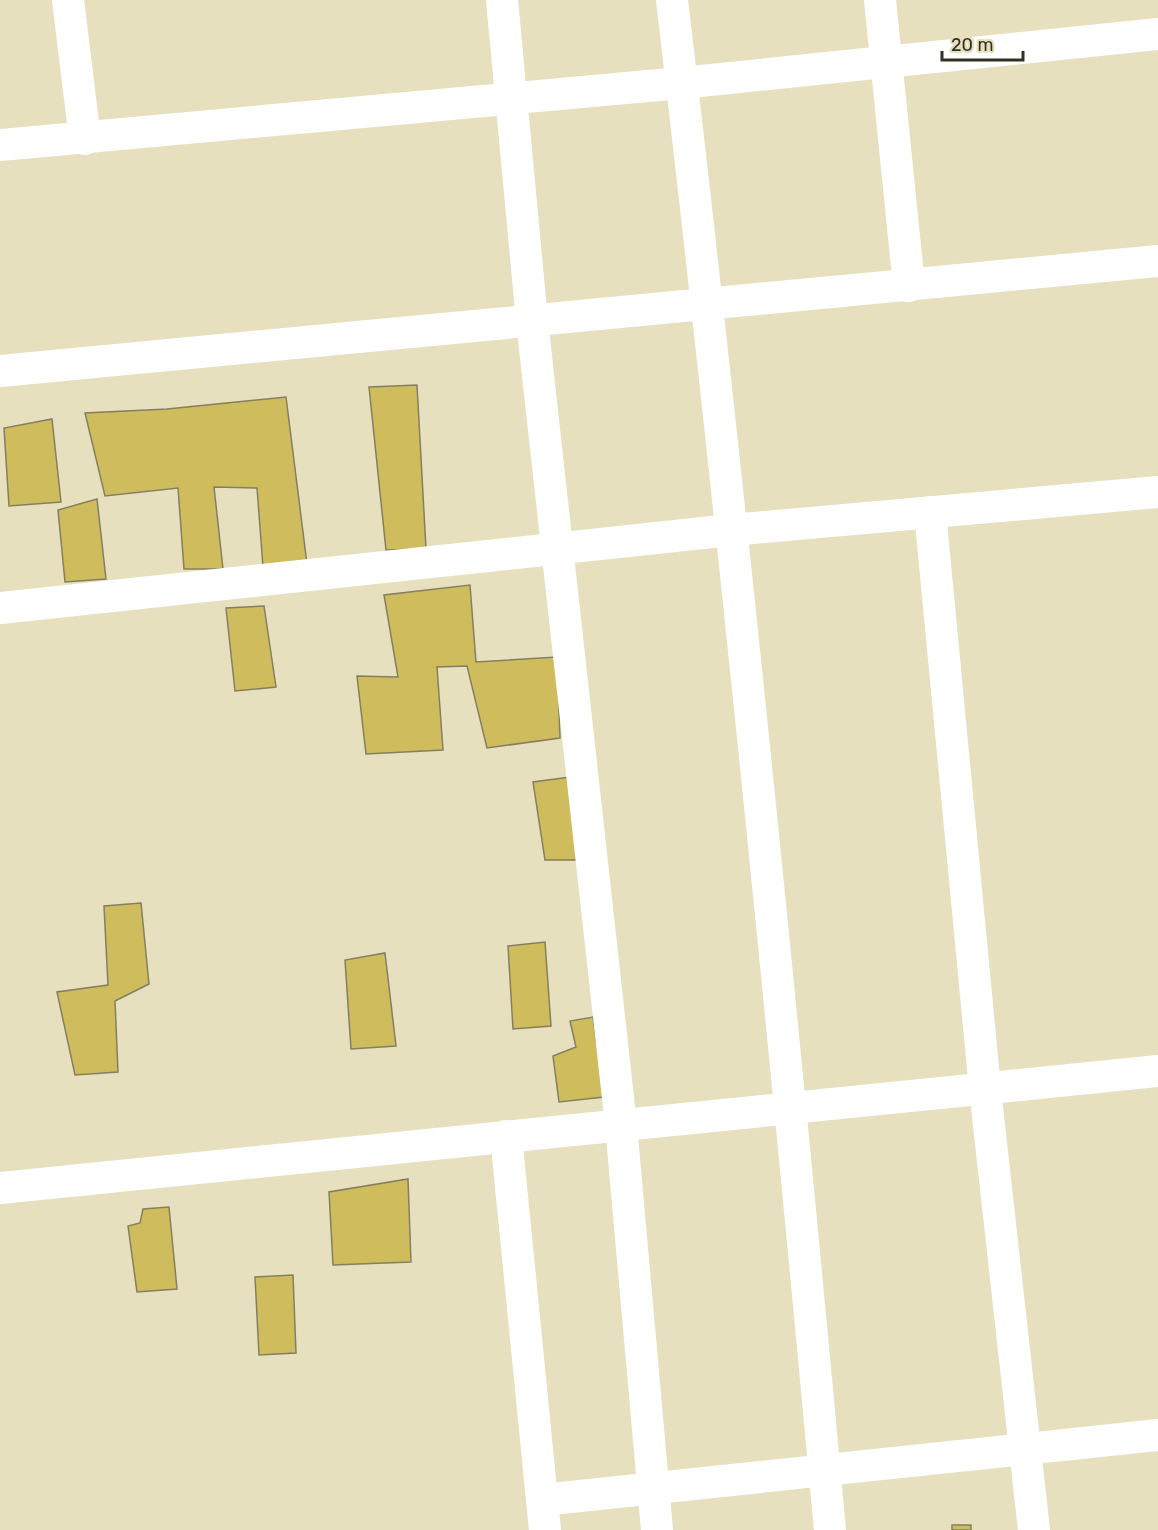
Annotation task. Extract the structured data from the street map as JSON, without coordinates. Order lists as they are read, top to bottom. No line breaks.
{"scale_bar":"20 m"}
